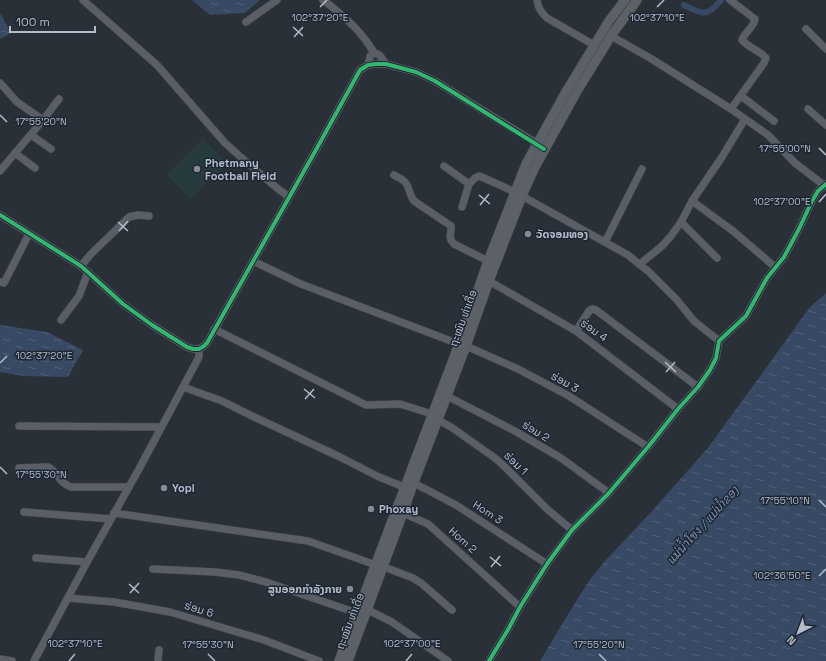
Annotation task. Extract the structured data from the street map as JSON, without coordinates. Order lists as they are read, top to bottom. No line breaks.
{"streets":{"main road":["ຖະໝົນ ທ່າເດື່ອ"],"street":["ຮ່ອມ 4","ຮ່ອມ 3","ຮ່ອມ 2","ຮ່ອມ 1","Hom 3","Hom 2","ຮ່ອມ 6"]},"crossings":[["ຖະໝົນ ທ່າເດື່ອ","ຮ່ອມ 4"],["ຖະໝົນ ທ່າເດື່ອ","ຮ່ອມ 3"],["ຖະໝົນ ທ່າເດື່ອ","ຮ່ອມ 2"],["ຖະໝົນ ທ່າເດື່ອ","ຮ່ອມ 1"],["ຖະໝົນ ທ່າເດື່ອ","Hom 3"],["ຖະໝົນ ທ່າເດື່ອ","Hom 2"]],"water":["แม่น้ำโขง / ແມ່ນ້ຳຂອງ"],"places":["Phetmany Football Field","ວັດຈອມທອງ","Yopi","Phoxay","ສູນອອກກຳລັງກາຍ"],"scale_bar":"100 m","north":"bottom left","coordinates":["102°37'20\"E","102°37'10\"E","17°55'20\"N","17°55'00\"N","102°37'00\"E","17°55'30\"N","17°55'10\"N","102°36'50\"E"]}
